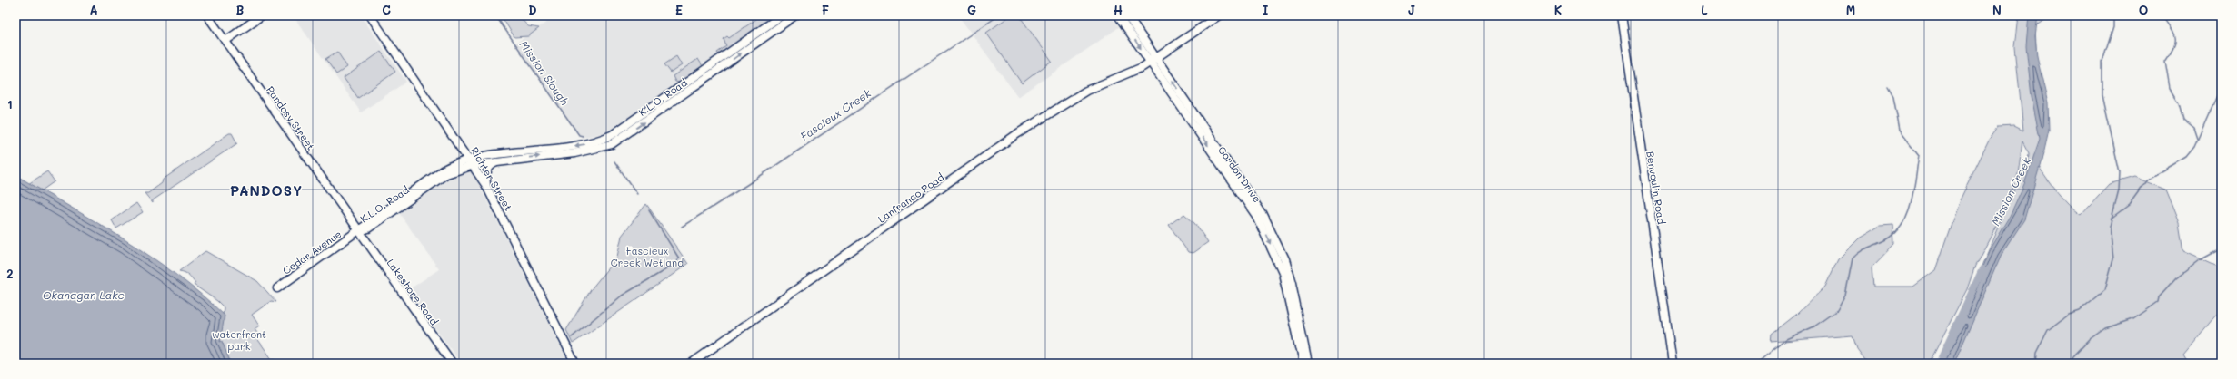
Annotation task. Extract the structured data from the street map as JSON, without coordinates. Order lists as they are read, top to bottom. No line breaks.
{"streets":{"main road":["K.L.O. Road","Pandosy Street","Gordon Drive","Richter Street","Benvoulin Road","Lanfranco Road","Cedar Avenue","Lakeshore Road"]},"crossings":[["K.L.O. Road","Pandosy Street"],["K.L.O. Road","Richter Street"],["K.L.O. Road","Cedar Avenue"],["K.L.O. Road","Lakeshore Road"],["Pandosy Street","Cedar Avenue"],["Pandosy Street","Lakeshore Road"],["Gordon Drive","Lanfranco Road"],["Cedar Avenue","Lakeshore Road"]],"districts":["PANDOSY"],"water":["Mission Slough","Fascieux Creek","Mission Creek","Okanagan Lake"],"parks":["Fascieux Creek Wetland","waterfront park"],"grid":{"columns":["A","B","C","D","E","F","G","H","I","J","K","L","M","N","O"],"rows":["1","2"]}}
